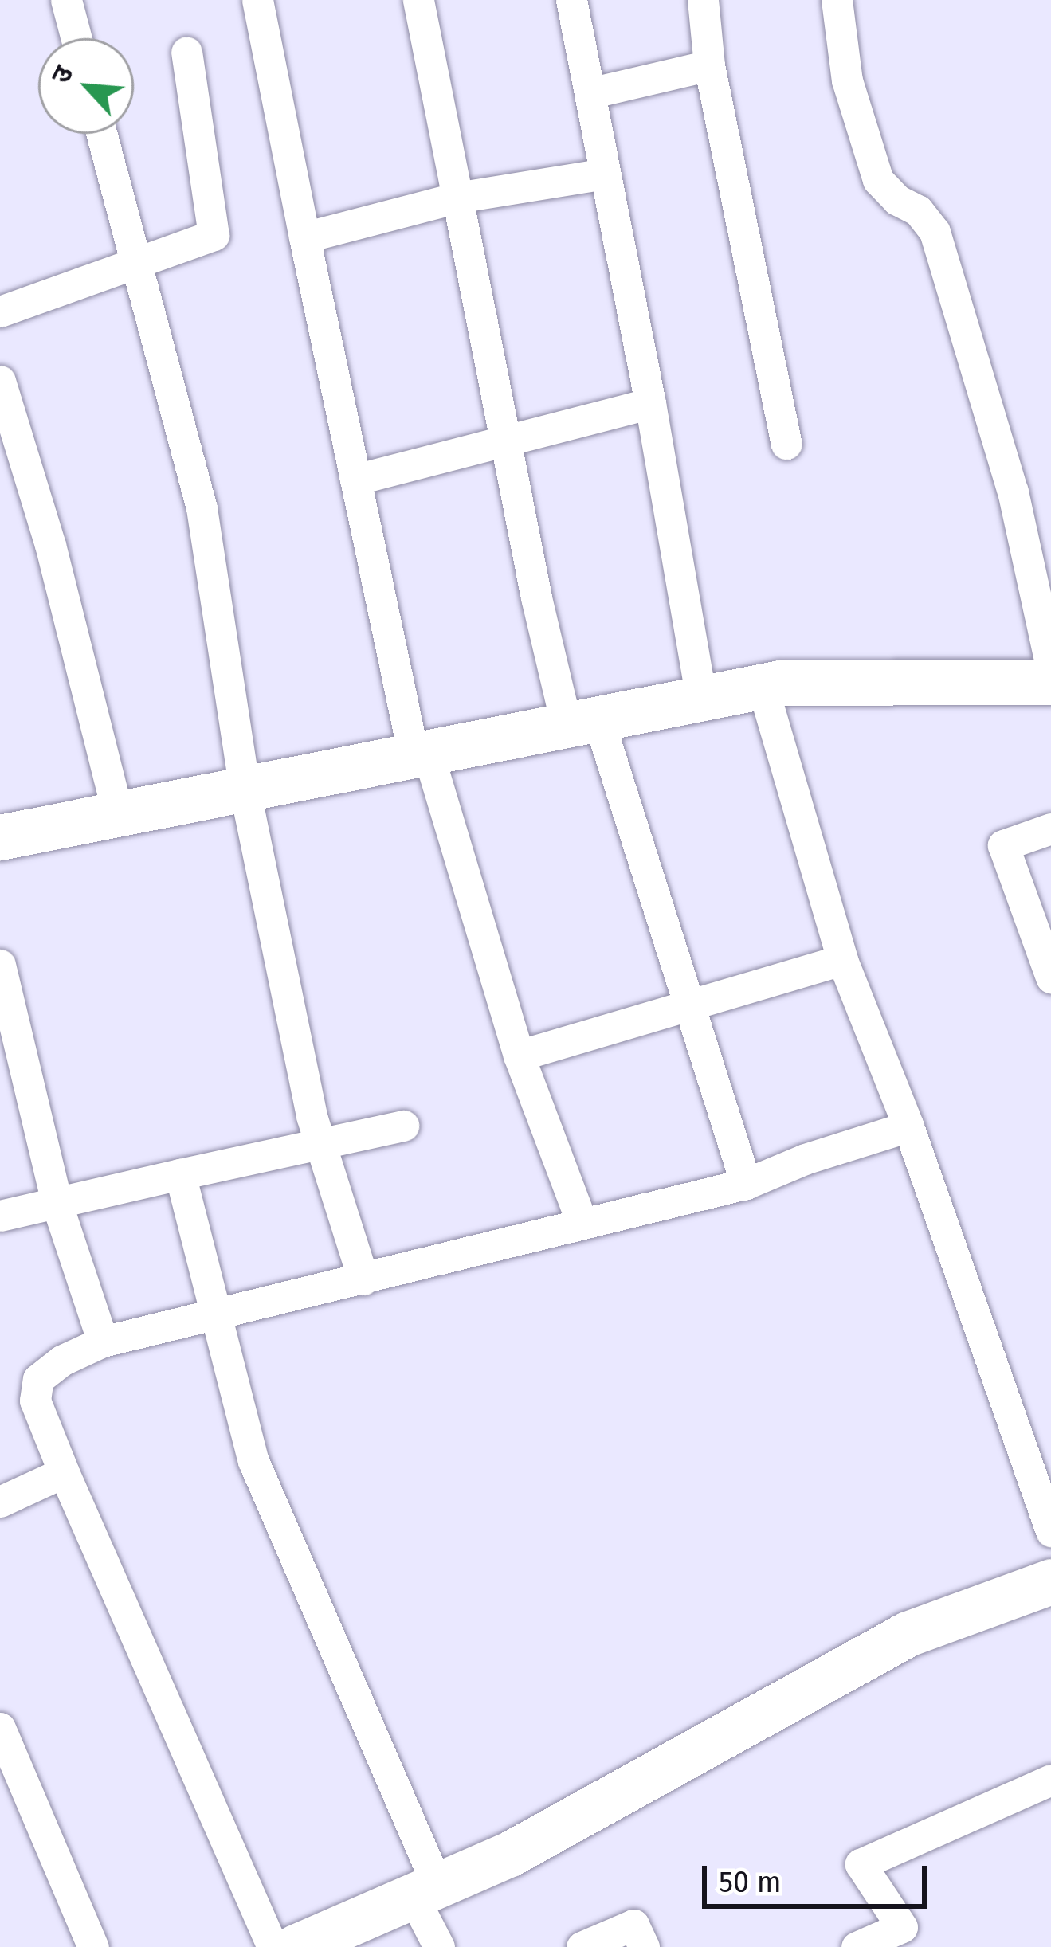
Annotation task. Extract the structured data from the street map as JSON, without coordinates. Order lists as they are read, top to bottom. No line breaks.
{"scale_bar":"50 m","north":"top left"}
